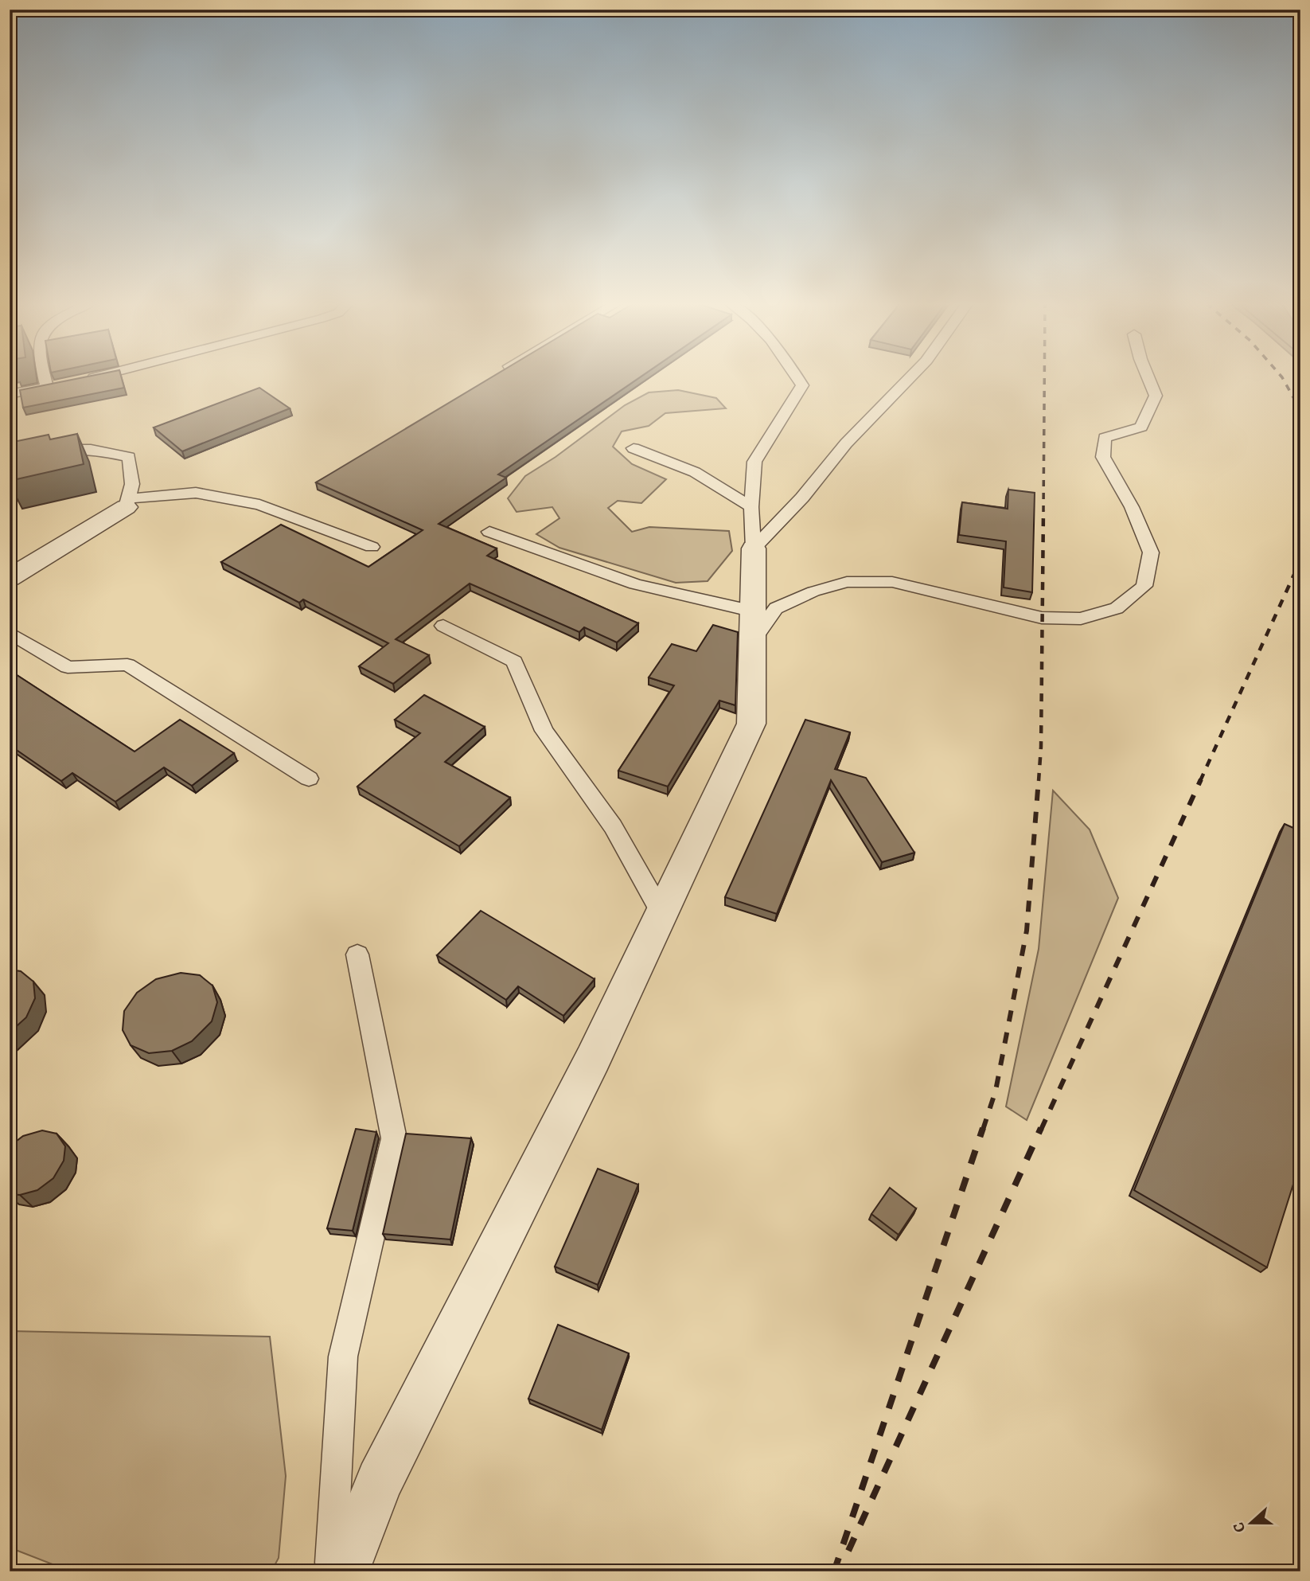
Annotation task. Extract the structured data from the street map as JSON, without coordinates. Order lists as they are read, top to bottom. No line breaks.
{"north":"left"}
